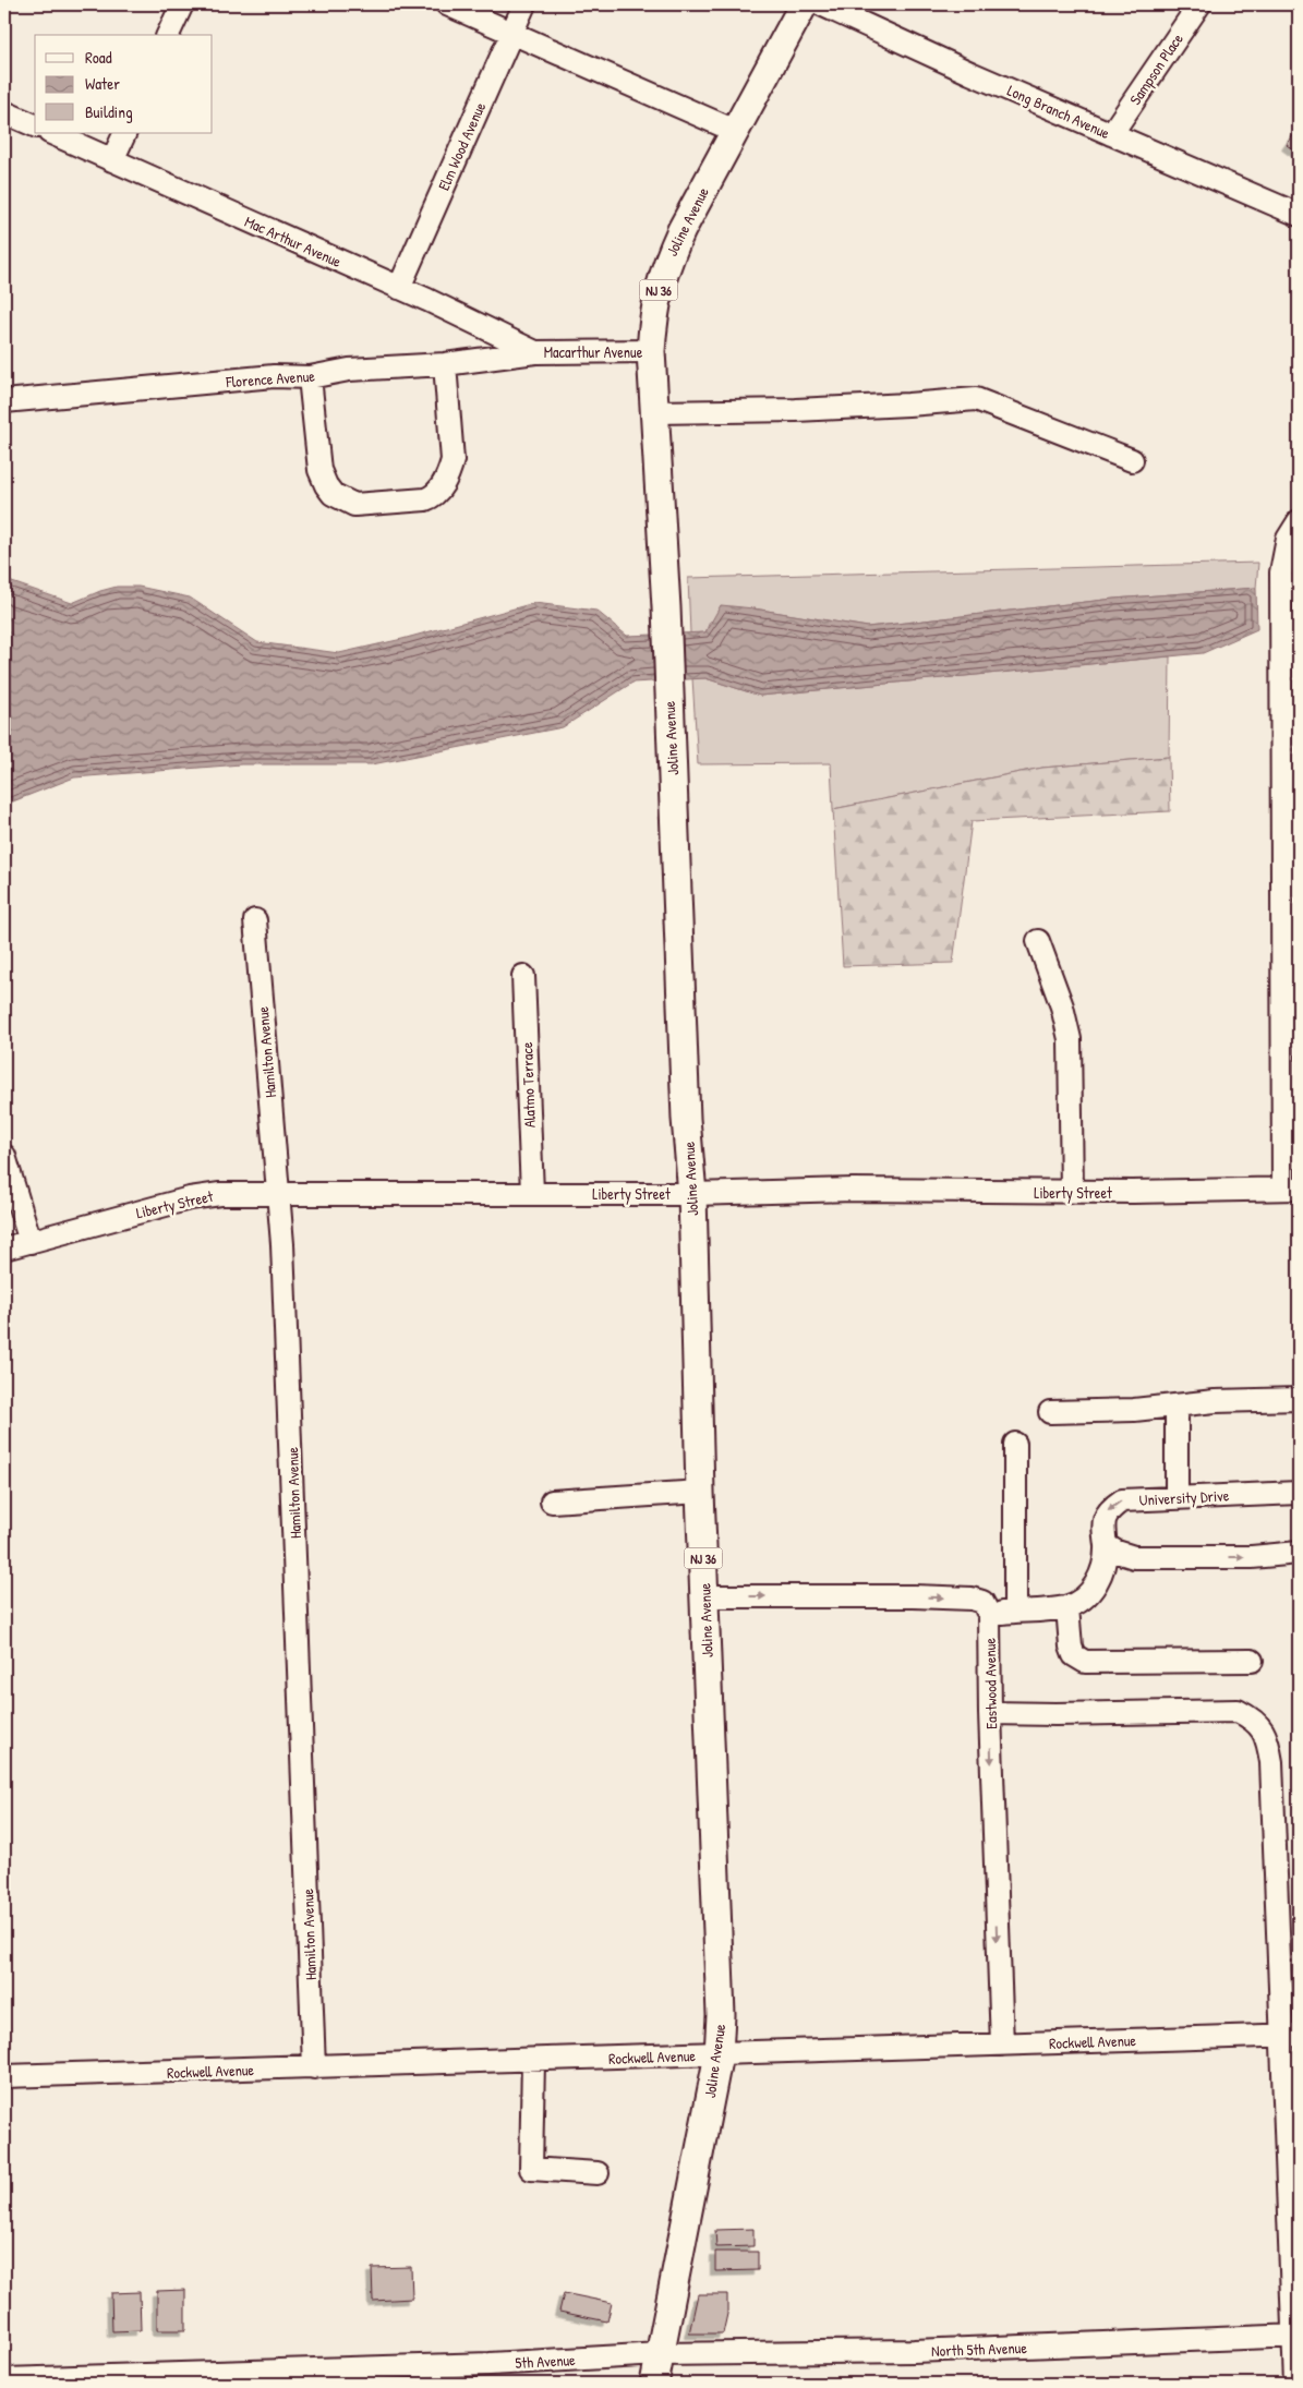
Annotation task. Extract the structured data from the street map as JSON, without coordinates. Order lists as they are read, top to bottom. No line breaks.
{"streets":{"main road":["Joline Avenue","NJ 36"],"street":["Sampson Place","Long Branch Avenue","Elm Wood Avenue","Mac Arthur Avenue","Macarthur Avenue","Florence Avenue","Hamilton Avenue","Alatmo Terrace","Liberty Street","University Drive","Eastwood Avenue","Rockwell Avenue","North 5th Avenue","5th Avenue"]},"crossings":[["Sampson Place","Long Branch Avenue"],["Elm Wood Avenue","Mac Arthur Avenue"],["Joline Avenue","Macarthur Avenue"],["Joline Avenue","Liberty Street"],["Joline Avenue","Rockwell Avenue"],["Joline Avenue","North 5th Avenue"],["Joline Avenue","5th Avenue"],["Mac Arthur Avenue","Macarthur Avenue"],["Mac Arthur Avenue","Florence Avenue"],["Macarthur Avenue","Florence Avenue"],["Hamilton Avenue","Liberty Street"],["Hamilton Avenue","Rockwell Avenue"],["Alatmo Terrace","Liberty Street"],["Eastwood Avenue","Rockwell Avenue"],["North 5th Avenue","5th Avenue"]],"one_way":["Eastwood Avenue"],"legend":["Road","Water","Building"]}
